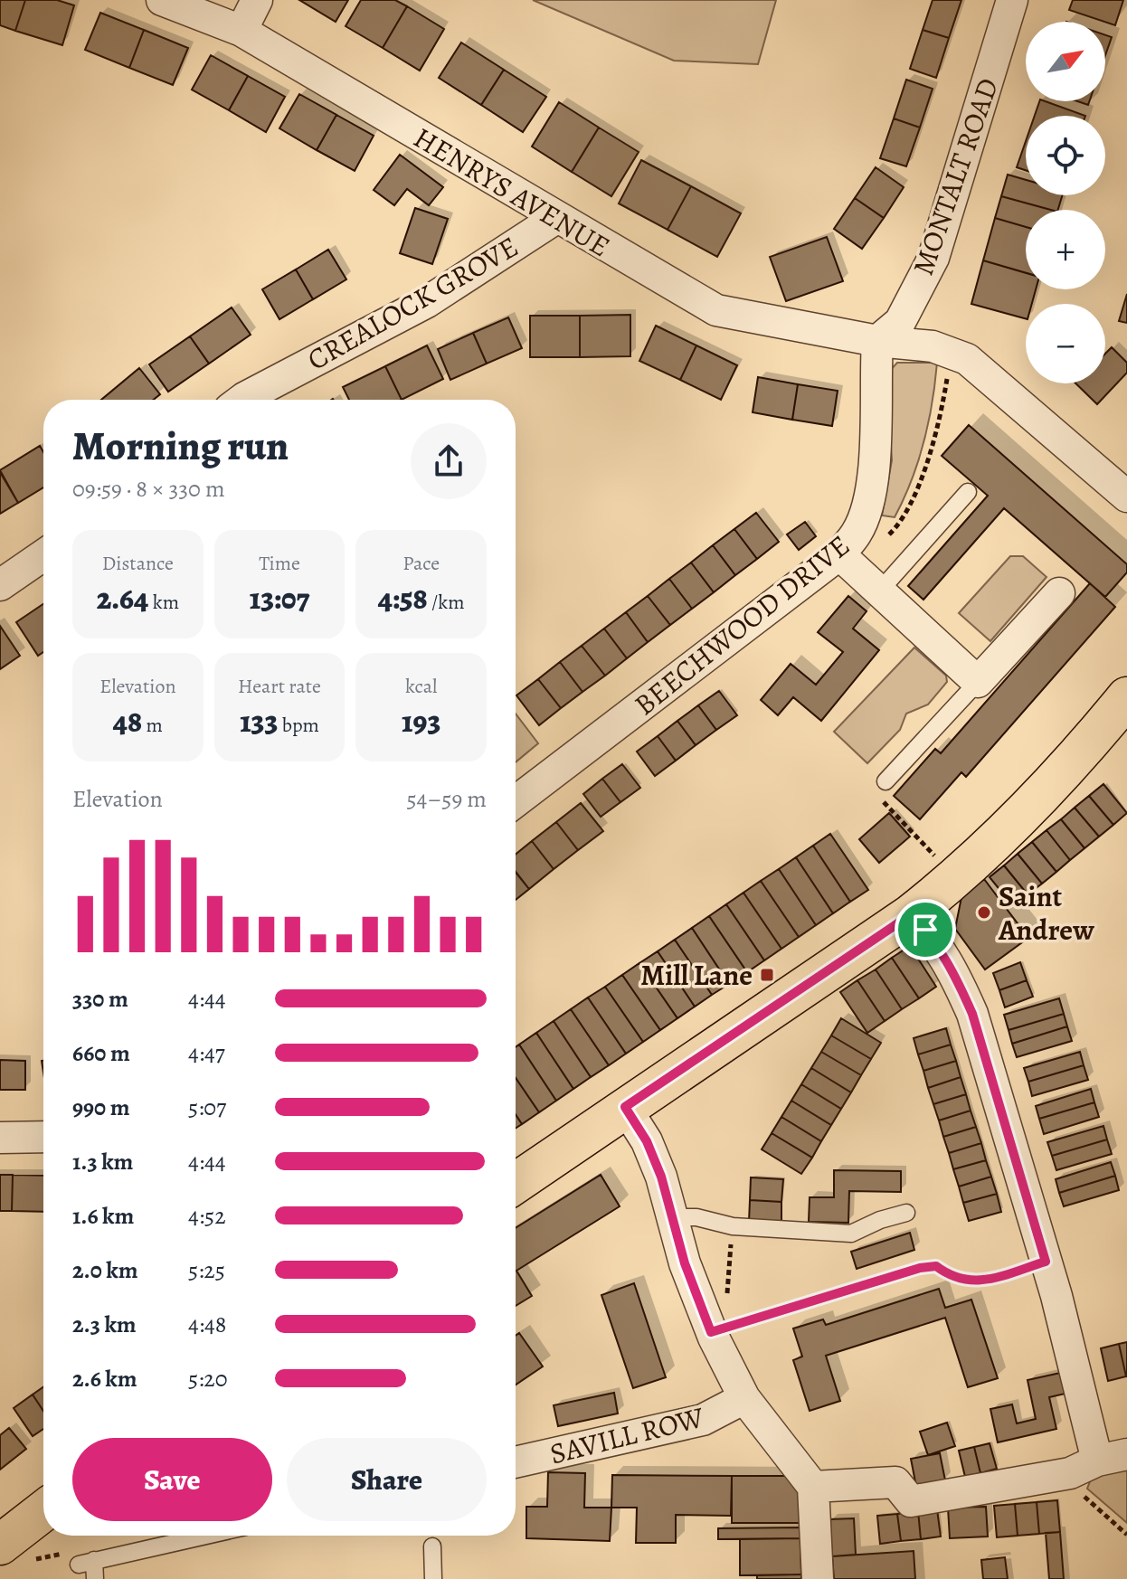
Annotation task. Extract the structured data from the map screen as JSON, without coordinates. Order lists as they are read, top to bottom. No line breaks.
{"streets":{"street":["MONTALT ROAD","HENRYS AVENUE","CREALOCK GROVE","BEECHWOOD DRIVE","SAVILL ROW"]},"crossings":[["MONTALT ROAD","HENRYS AVENUE"],["MONTALT ROAD","BEECHWOOD DRIVE"],["HENRYS AVENUE","CREALOCK GROVE"],["HENRYS AVENUE","BEECHWOOD DRIVE"]],"places":{"other":["Saint Andrew"],"transit":["Mill Lane"]},"north":"top right","page":{"map_buttons":["+","−"],"heading":["Morning run","09:59 · 8 × 330 m"],"stats":[["Distance","2.64 km"],["Time","13:07"],["Pace","4:58 /km"],["Elevation","48 m"],["Heart rate","133 bpm"],["kcal","193"]],"chart":["Elevation","54–59 m"],"list":[{"name":"330 m","note":"4:44"},{"name":"660 m","note":"4:47"},{"name":"990 m","note":"5:07"},{"name":"1.3 km","note":"4:44"},{"name":"1.6 km","note":"4:52"},{"name":"2.0 km","note":"5:25"},{"name":"2.3 km","note":"4:48"},{"name":"2.6 km","note":"5:20"}],"buttons":["Save","Share"]}}
